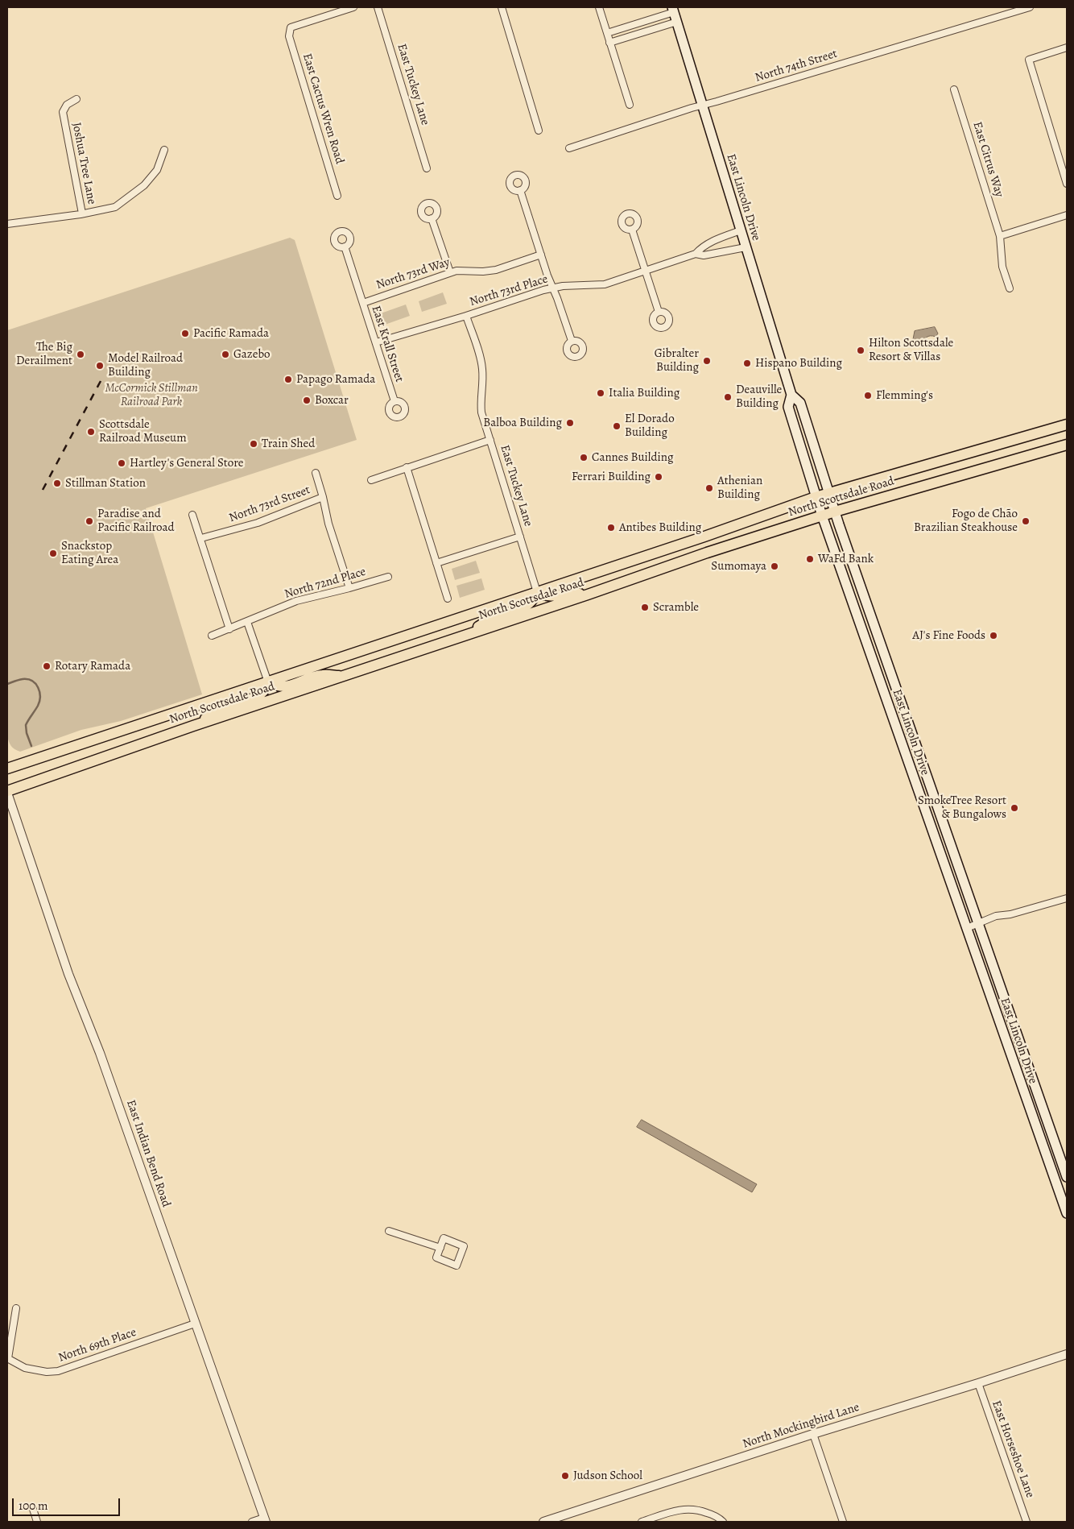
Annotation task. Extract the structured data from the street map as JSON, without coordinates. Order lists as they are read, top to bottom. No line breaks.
{"streets":{"main road":["East Lincoln Drive","North Scottsdale Road"],"street":["North 74th Street","East Tuckey Lane","East Cactus Wren Road","East Citrus Way","Joshua Tree Lane","North 73rd Way","North 73rd Place","East Krall Street","North 73rd Street","North 72nd Place","East Indian Bend Road","North 69th Place","North Mockingbird Lane","East Horseshoe Lane"]},"crossings":[["North 74th Street","East Lincoln Drive"],["East Tuckey Lane","North 73rd Place"],["East Tuckey Lane","North Scottsdale Road"],["East Lincoln Drive","North 73rd Place"],["East Lincoln Drive","North Scottsdale Road"],["North 73rd Way","East Krall Street"],["North 73rd Place","East Krall Street"],["North Scottsdale Road","East Indian Bend Road"],["East Indian Bend Road","North 69th Place"],["North Mockingbird Lane","East Horseshoe Lane"]],"parks":["McCormick Stillman Railroad Park"],"places":["Pacific Ramada","Hilton Scottsdale Resort & Villas","The Big Derailment","Gazebo","Gibralter Building","Hispano Building","Model Railroad Building","Papago Ramada","Italia Building","Flemming's","Deauville Building","Boxcar","Balboa Building","El Dorado Building","Scottsdale Railroad Museum","Train Shed","Cannes Building","Hartley's General Store","Ferrari Building","Stillman Station","Athenian Building","Paradise and Pacific Railroad","Fogo de Chão Brazilian Steakhouse","Antibes Building","Snackstop Eating Area","WaFd Bank","Sumomaya","Scramble","AJ's Fine Foods","Rotary Ramada","SmokeTree Resort & Bungalows","Judson School"],"scale_bar":"100 m"}
